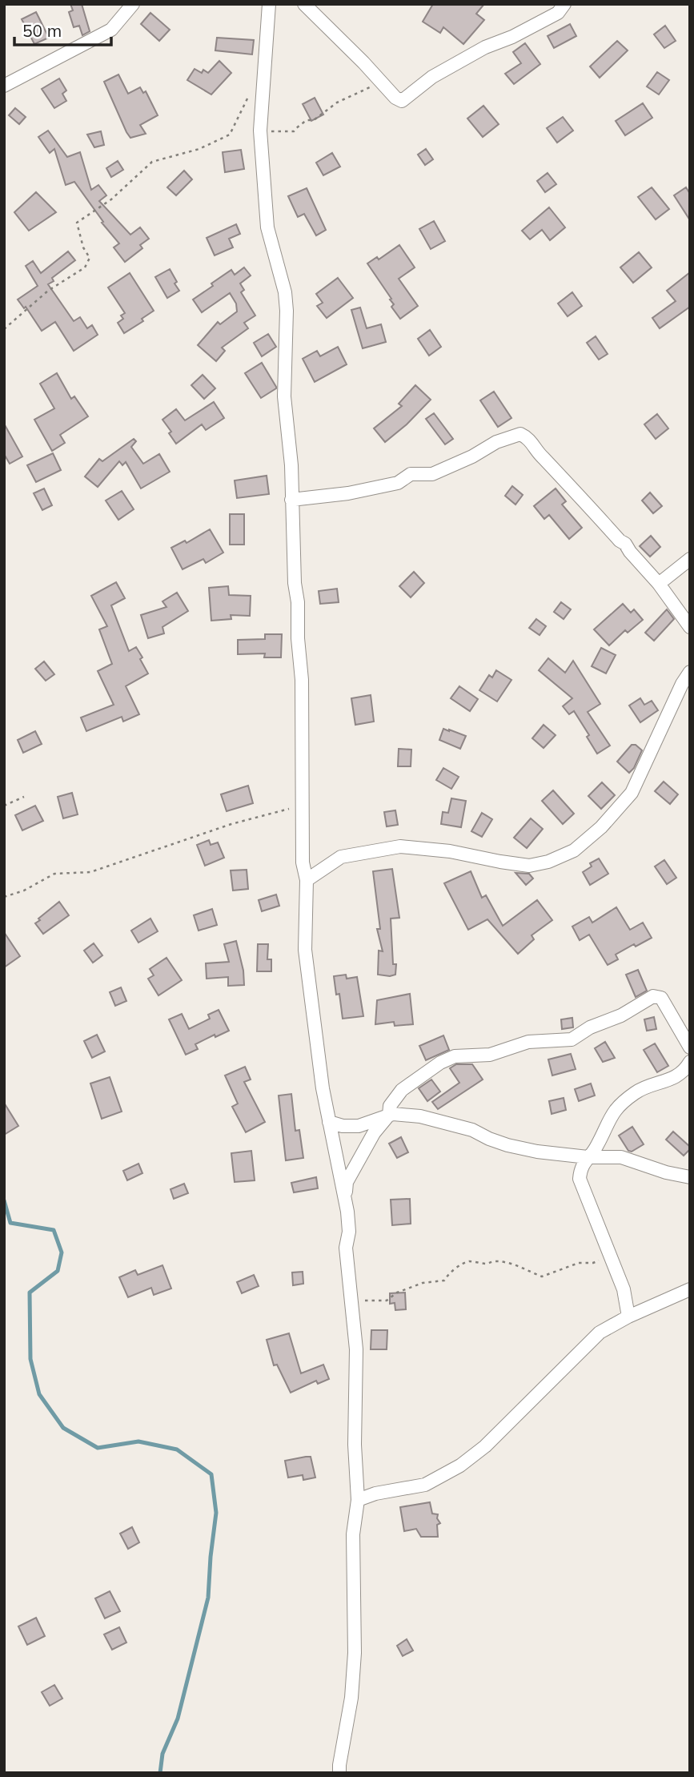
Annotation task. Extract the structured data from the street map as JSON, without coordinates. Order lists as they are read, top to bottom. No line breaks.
{"scale_bar":"50 m"}
